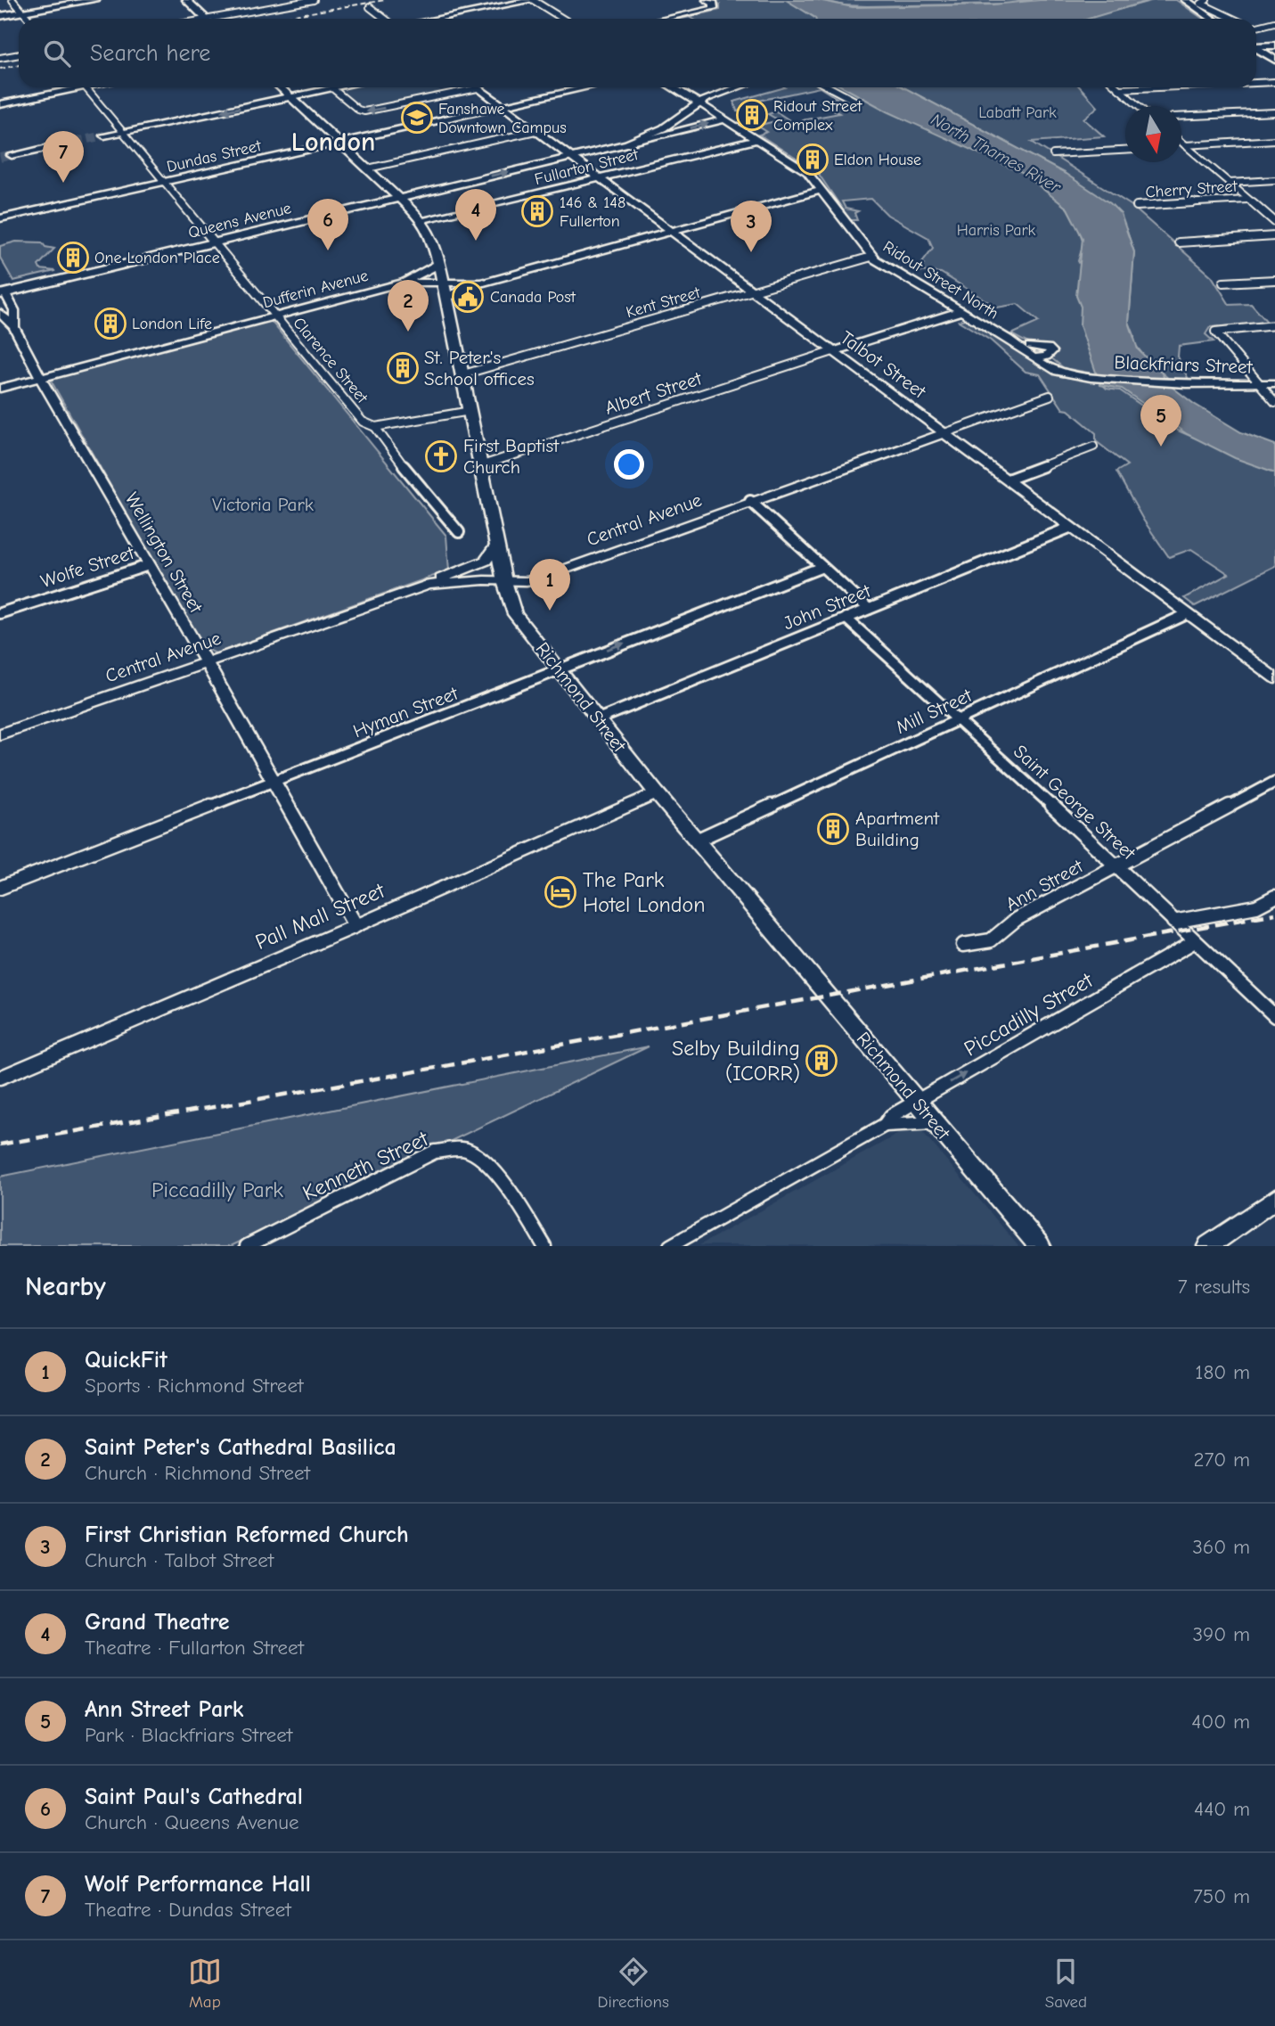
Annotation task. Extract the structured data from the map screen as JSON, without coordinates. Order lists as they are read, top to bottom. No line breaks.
{"streets":{"main road":["Queens Avenue","Ridout Street North","Richmond Street"],"street":["Dundas Street","Fullarton Street","Cherry Street","Dufferin Avenue","Kent Street","Clarence Street","Talbot Street","Blackfriars Street","Albert Street","Central Avenue","Wellington Street","Wolfe Street","John Street","Mill Street","Hyman Street","Saint George Street","Ann Street","Pall Mall Street","Piccadilly Street","Kenneth Street"]},"crossings":[["Dundas Street","Clarence Street"],["Dundas Street","Talbot Street"],["Dundas Street","Richmond Street"],["Fullarton Street","Ridout Street North"],["Fullarton Street","Talbot Street"],["Fullarton Street","Richmond Street"],["Queens Avenue","Ridout Street North"],["Queens Avenue","Clarence Street"],["Queens Avenue","Talbot Street"],["Queens Avenue","Wellington Street"],["Queens Avenue","Richmond Street"],["Ridout Street North","Dufferin Avenue"],["Ridout Street North","Kent Street"],["Ridout Street North","Blackfriars Street"],["Dufferin Avenue","Clarence Street"],["Dufferin Avenue","Talbot Street"],["Dufferin Avenue","Wellington Street"],["Dufferin Avenue","Richmond Street"],["Kent Street","Talbot Street"],["Kent Street","Richmond Street"],["Talbot Street","Albert Street"],["Talbot Street","Central Avenue"],["Talbot Street","John Street"],["Talbot Street","Mill Street"],["Albert Street","Richmond Street"],["Central Avenue","Wellington Street"],["Central Avenue","Richmond Street"],["Wellington Street","Wolfe Street"],["Wellington Street","Hyman Street"],["Wellington Street","Pall Mall Street"],["John Street","Richmond Street"],["John Street","Saint George Street"],["Richmond Street","Mill Street"],["Richmond Street","Hyman Street"],["Richmond Street","Pall Mall Street"],["Richmond Street","Piccadilly Street"],["Mill Street","Saint George Street"],["Saint George Street","Ann Street"],["Saint George Street","Piccadilly Street"]],"one_way":["Piccadilly Street"],"districts":["London"],"water":["North Thames River"],"parks":["Labatt Park","Harris Park","Victoria Park","Piccadilly Park"],"places":{"building":["Ridout Street Complex","Eldon House","146 & 148 Fullerton","One London Place","London Life","St. Peter's School offices","Apartment Building","Selby Building (ICORR)"],"school or university":["Fanshawe Downtown Campus"],"public building":["Canada Post"],"church":["First Baptist Church"],"hotel":["The Park Hotel London"]},"north":"bottom","page":{"search":"Search here","pins":["7","4","6","3","2","5","1"],"heading":["Nearby","7 results"],"list":[{"mark":"1","name":"QuickFit","note":"Sports · Richmond Street","value":"180 m"},{"mark":"2","name":"Saint Peter's Cathedral Basilica","note":"Church · Richmond Street","value":"270 m"},{"mark":"3","name":"First Christian Reformed Church","note":"Church · Talbot Street","value":"360 m"},{"mark":"4","name":"Grand Theatre","note":"Theatre · Fullarton Street","value":"390 m"},{"mark":"5","name":"Ann Street Park","note":"Park · Blackfriars Street","value":"400 m"},{"mark":"6","name":"Saint Paul's Cathedral","note":"Church · Queens Avenue","value":"440 m"},{"mark":"7","name":"Wolf Performance Hall","note":"Theatre · Dundas Street","value":"750 m"}],"nav":["Map","Directions","Saved"]}}
